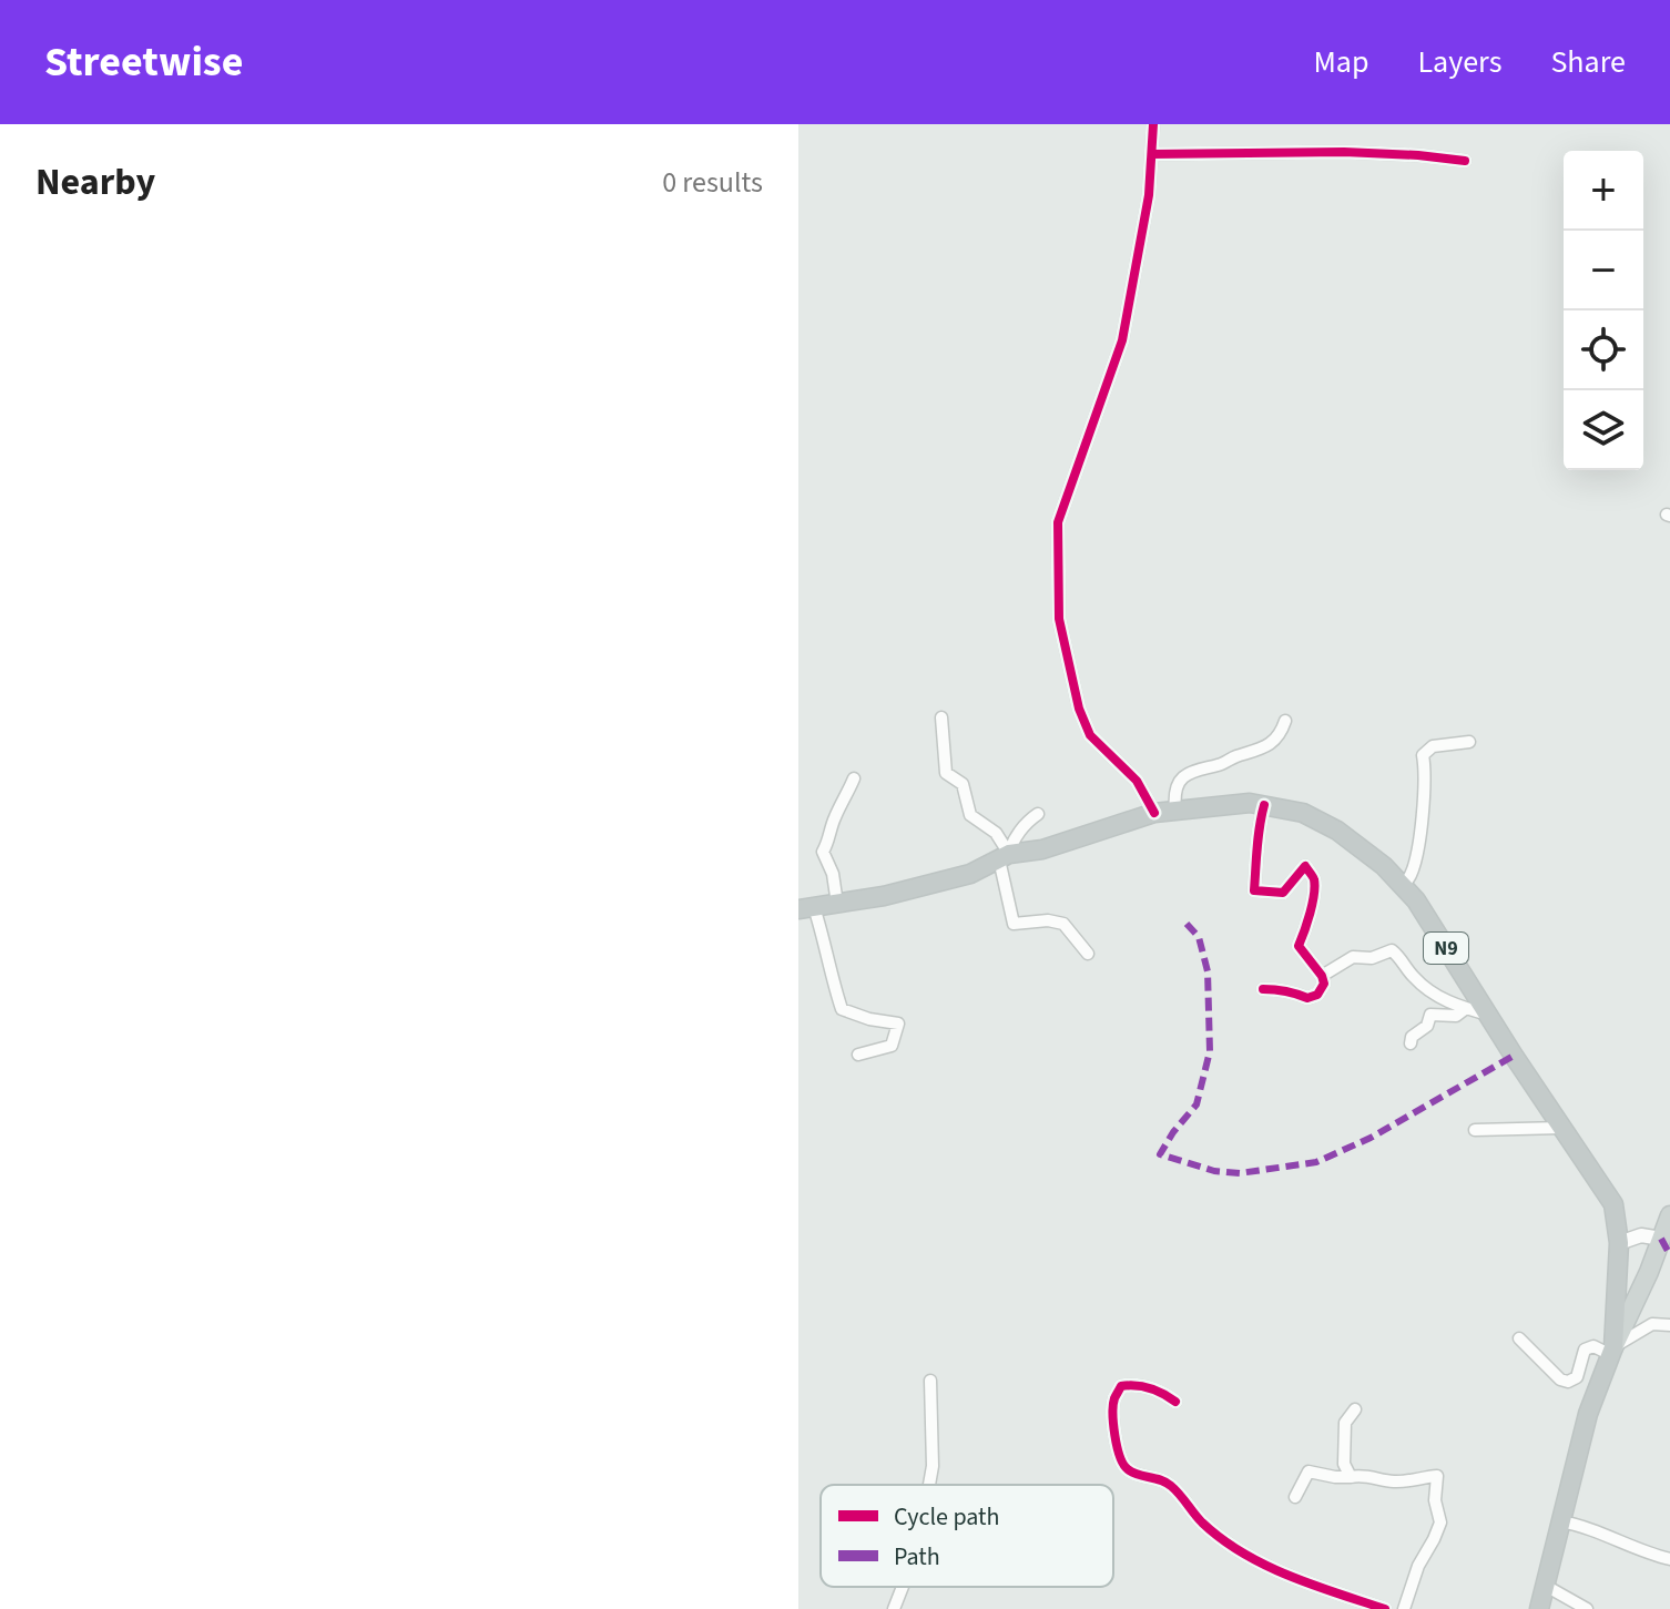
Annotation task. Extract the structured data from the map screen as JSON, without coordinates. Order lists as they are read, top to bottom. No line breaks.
{"streets":{"highway":["N9"]},"legend":["Cycle path","Path"],"page":{"header":"Streetwise","nav":["Map","Layers","Share"],"heading":["Nearby","0 results"],"map_buttons":["+","−"]}}
